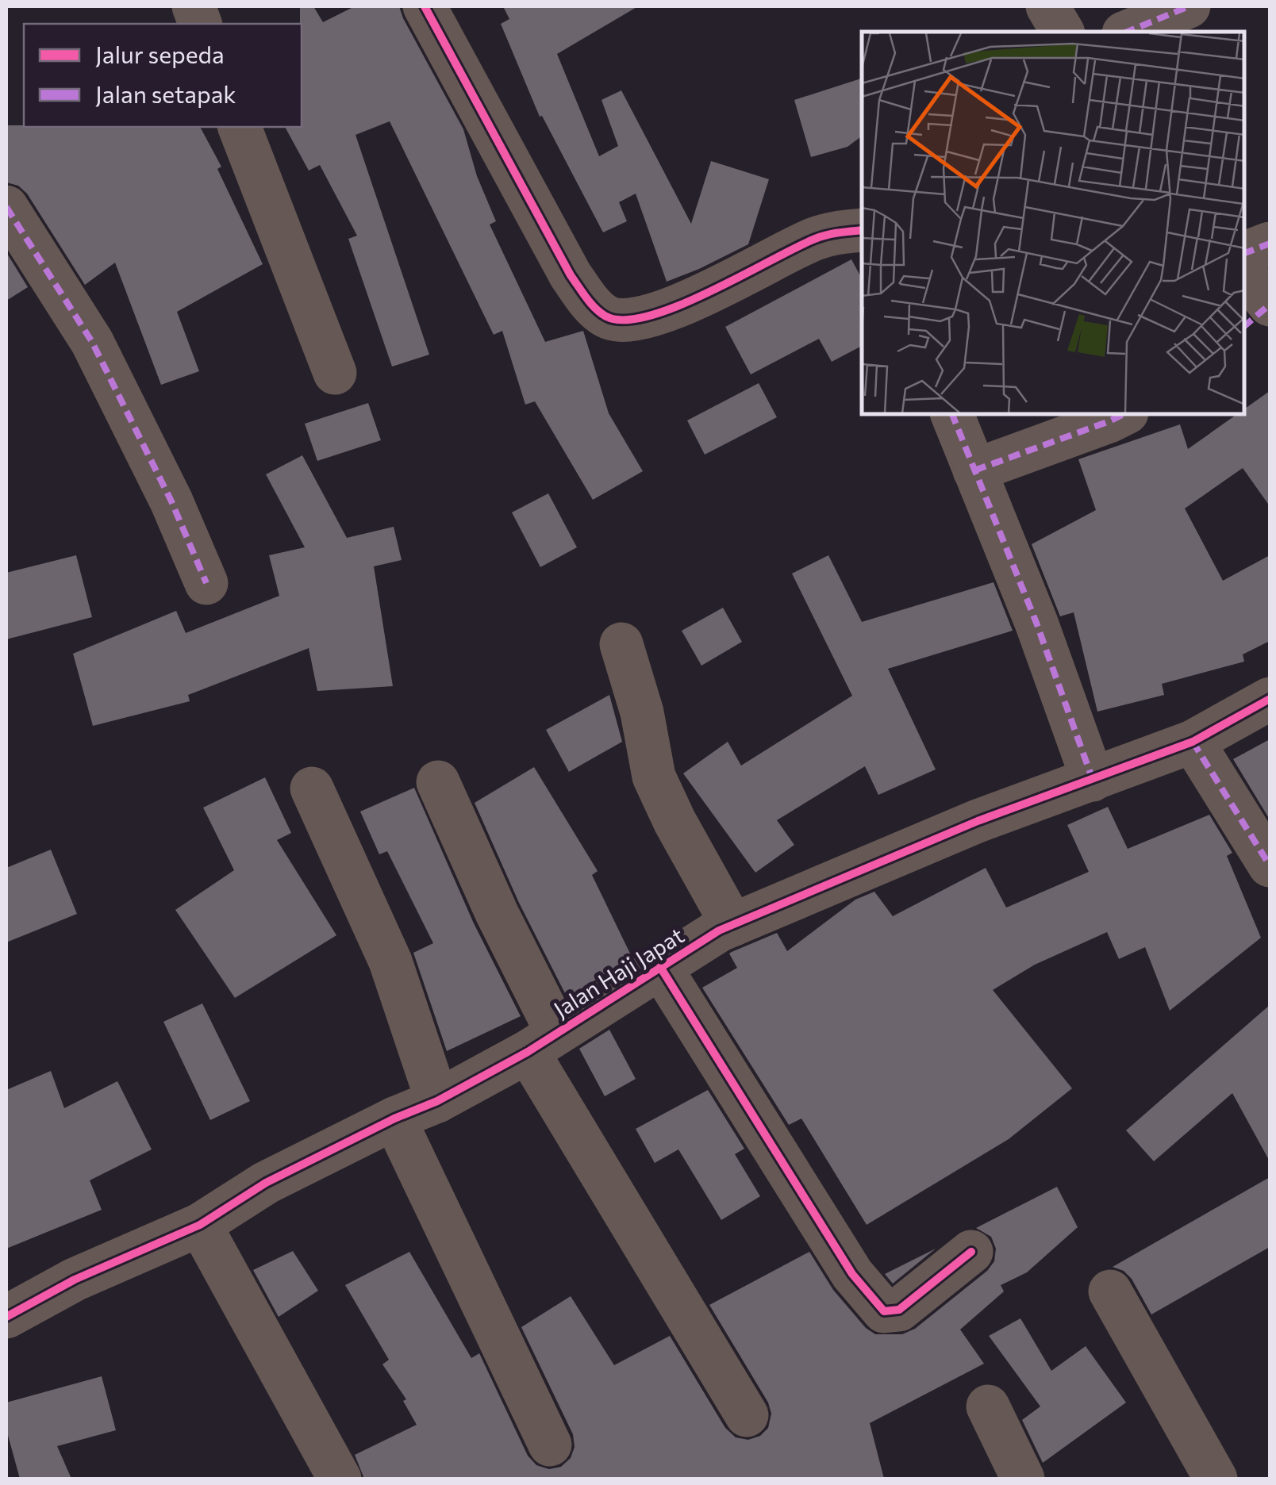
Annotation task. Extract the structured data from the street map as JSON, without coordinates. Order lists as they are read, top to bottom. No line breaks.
{"streets":{"street":["Jalan Haji Japat"]},"legend":["Jalur sepeda","Jalan setapak"]}
